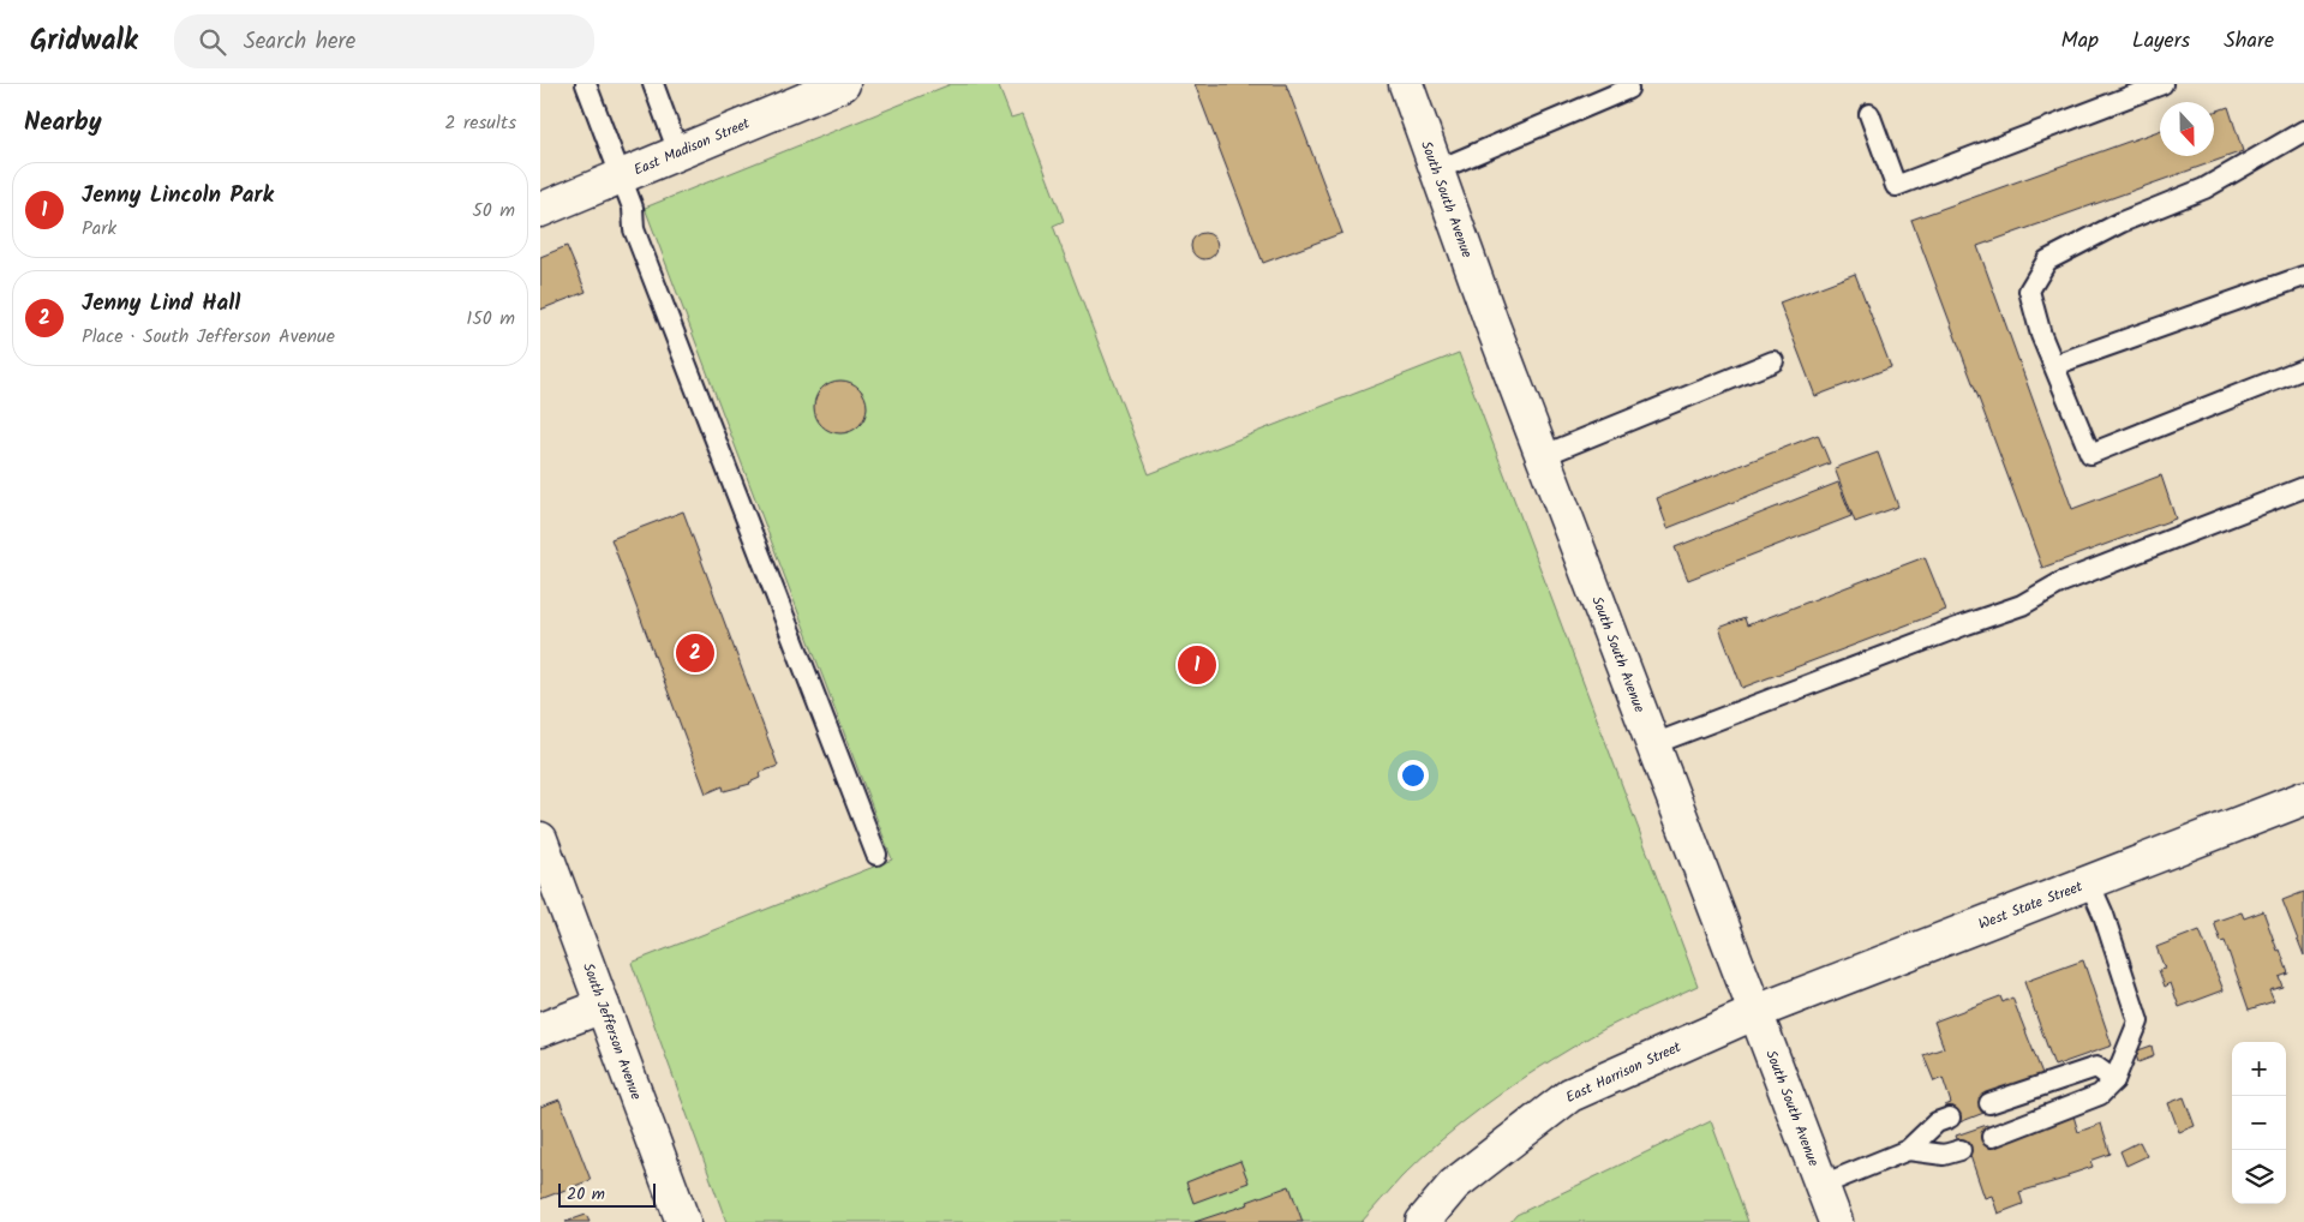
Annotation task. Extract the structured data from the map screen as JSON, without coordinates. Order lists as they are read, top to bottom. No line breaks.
{"streets":{"street":["East Madison Street","South South Avenue","West State Street","South Jefferson Avenue","East Harrison Street"]},"crossings":[["South South Avenue","West State Street"],["South South Avenue","East Harrison Street"],["West State Street","East Harrison Street"]],"scale_bar":"20 m","north":"bottom","page":{"header":"Gridwalk","search":"Search here","nav":["Map","Layers","Share"],"heading":["Nearby","2 results"],"list":[{"mark":"1","name":"Jenny Lincoln Park","note":"Park","value":"50 m"},{"mark":"2","name":"Jenny Lind Hall","note":"Place · South Jefferson Avenue","value":"150 m"}],"pins":["2","1"],"map_buttons":["+","−"],"scale":"20 m"}}
